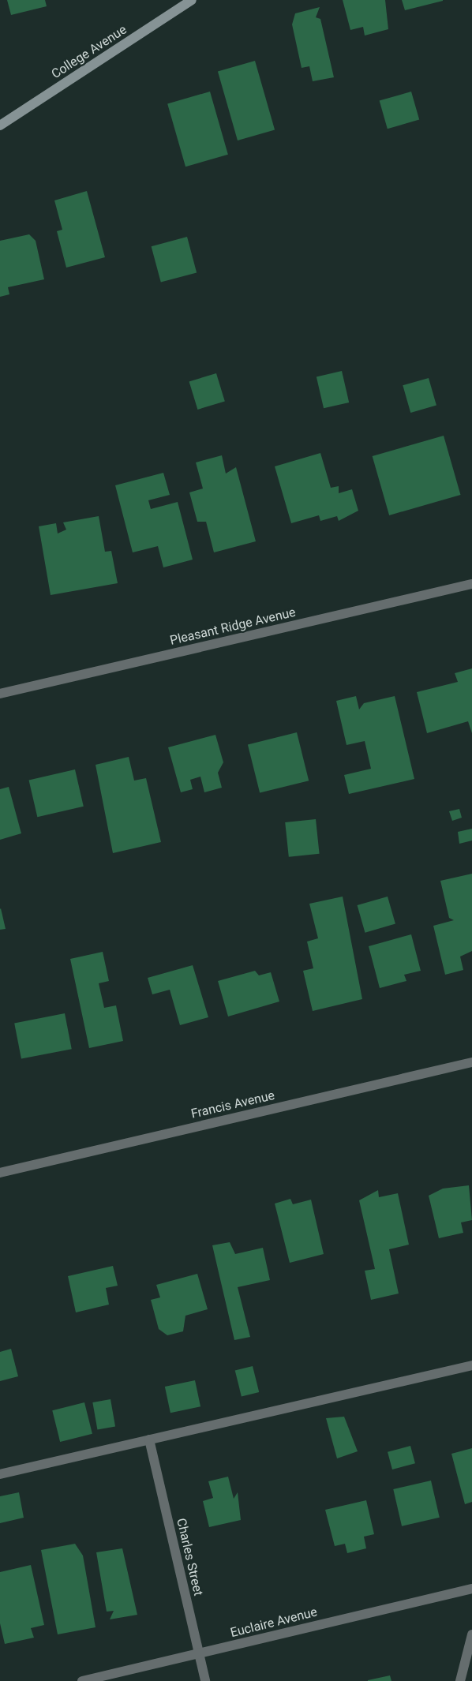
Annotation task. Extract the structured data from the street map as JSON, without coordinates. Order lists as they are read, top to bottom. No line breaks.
{"streets":{"main road":["College Avenue"],"street":["Pleasant Ridge Avenue","Francis Avenue","Charles Street","Euclaire Avenue"]},"crossings":[["Charles Street","Euclaire Avenue"]]}
